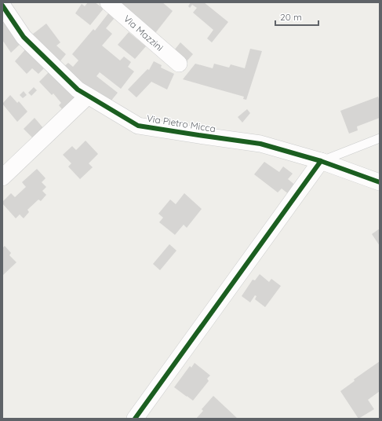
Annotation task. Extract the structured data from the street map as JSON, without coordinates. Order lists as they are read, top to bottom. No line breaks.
{"streets":{"street":["Via Mazzini","Via Pietro Micca"]},"scale_bar":"20 m"}
